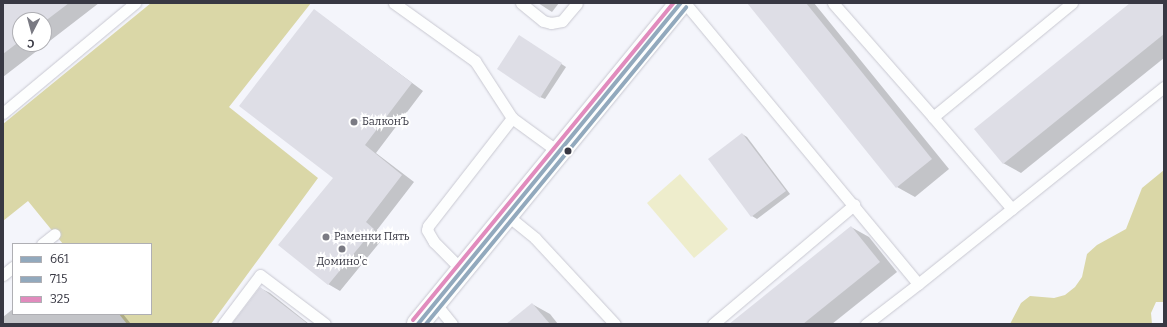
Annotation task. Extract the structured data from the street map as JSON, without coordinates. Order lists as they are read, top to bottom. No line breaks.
{"places":["БалконЪ","Раменки Пять","Домино'c"],"lines":["transit line 661","transit line 325","transit line 715"],"legend":["661","715","325"],"north":"bottom"}
